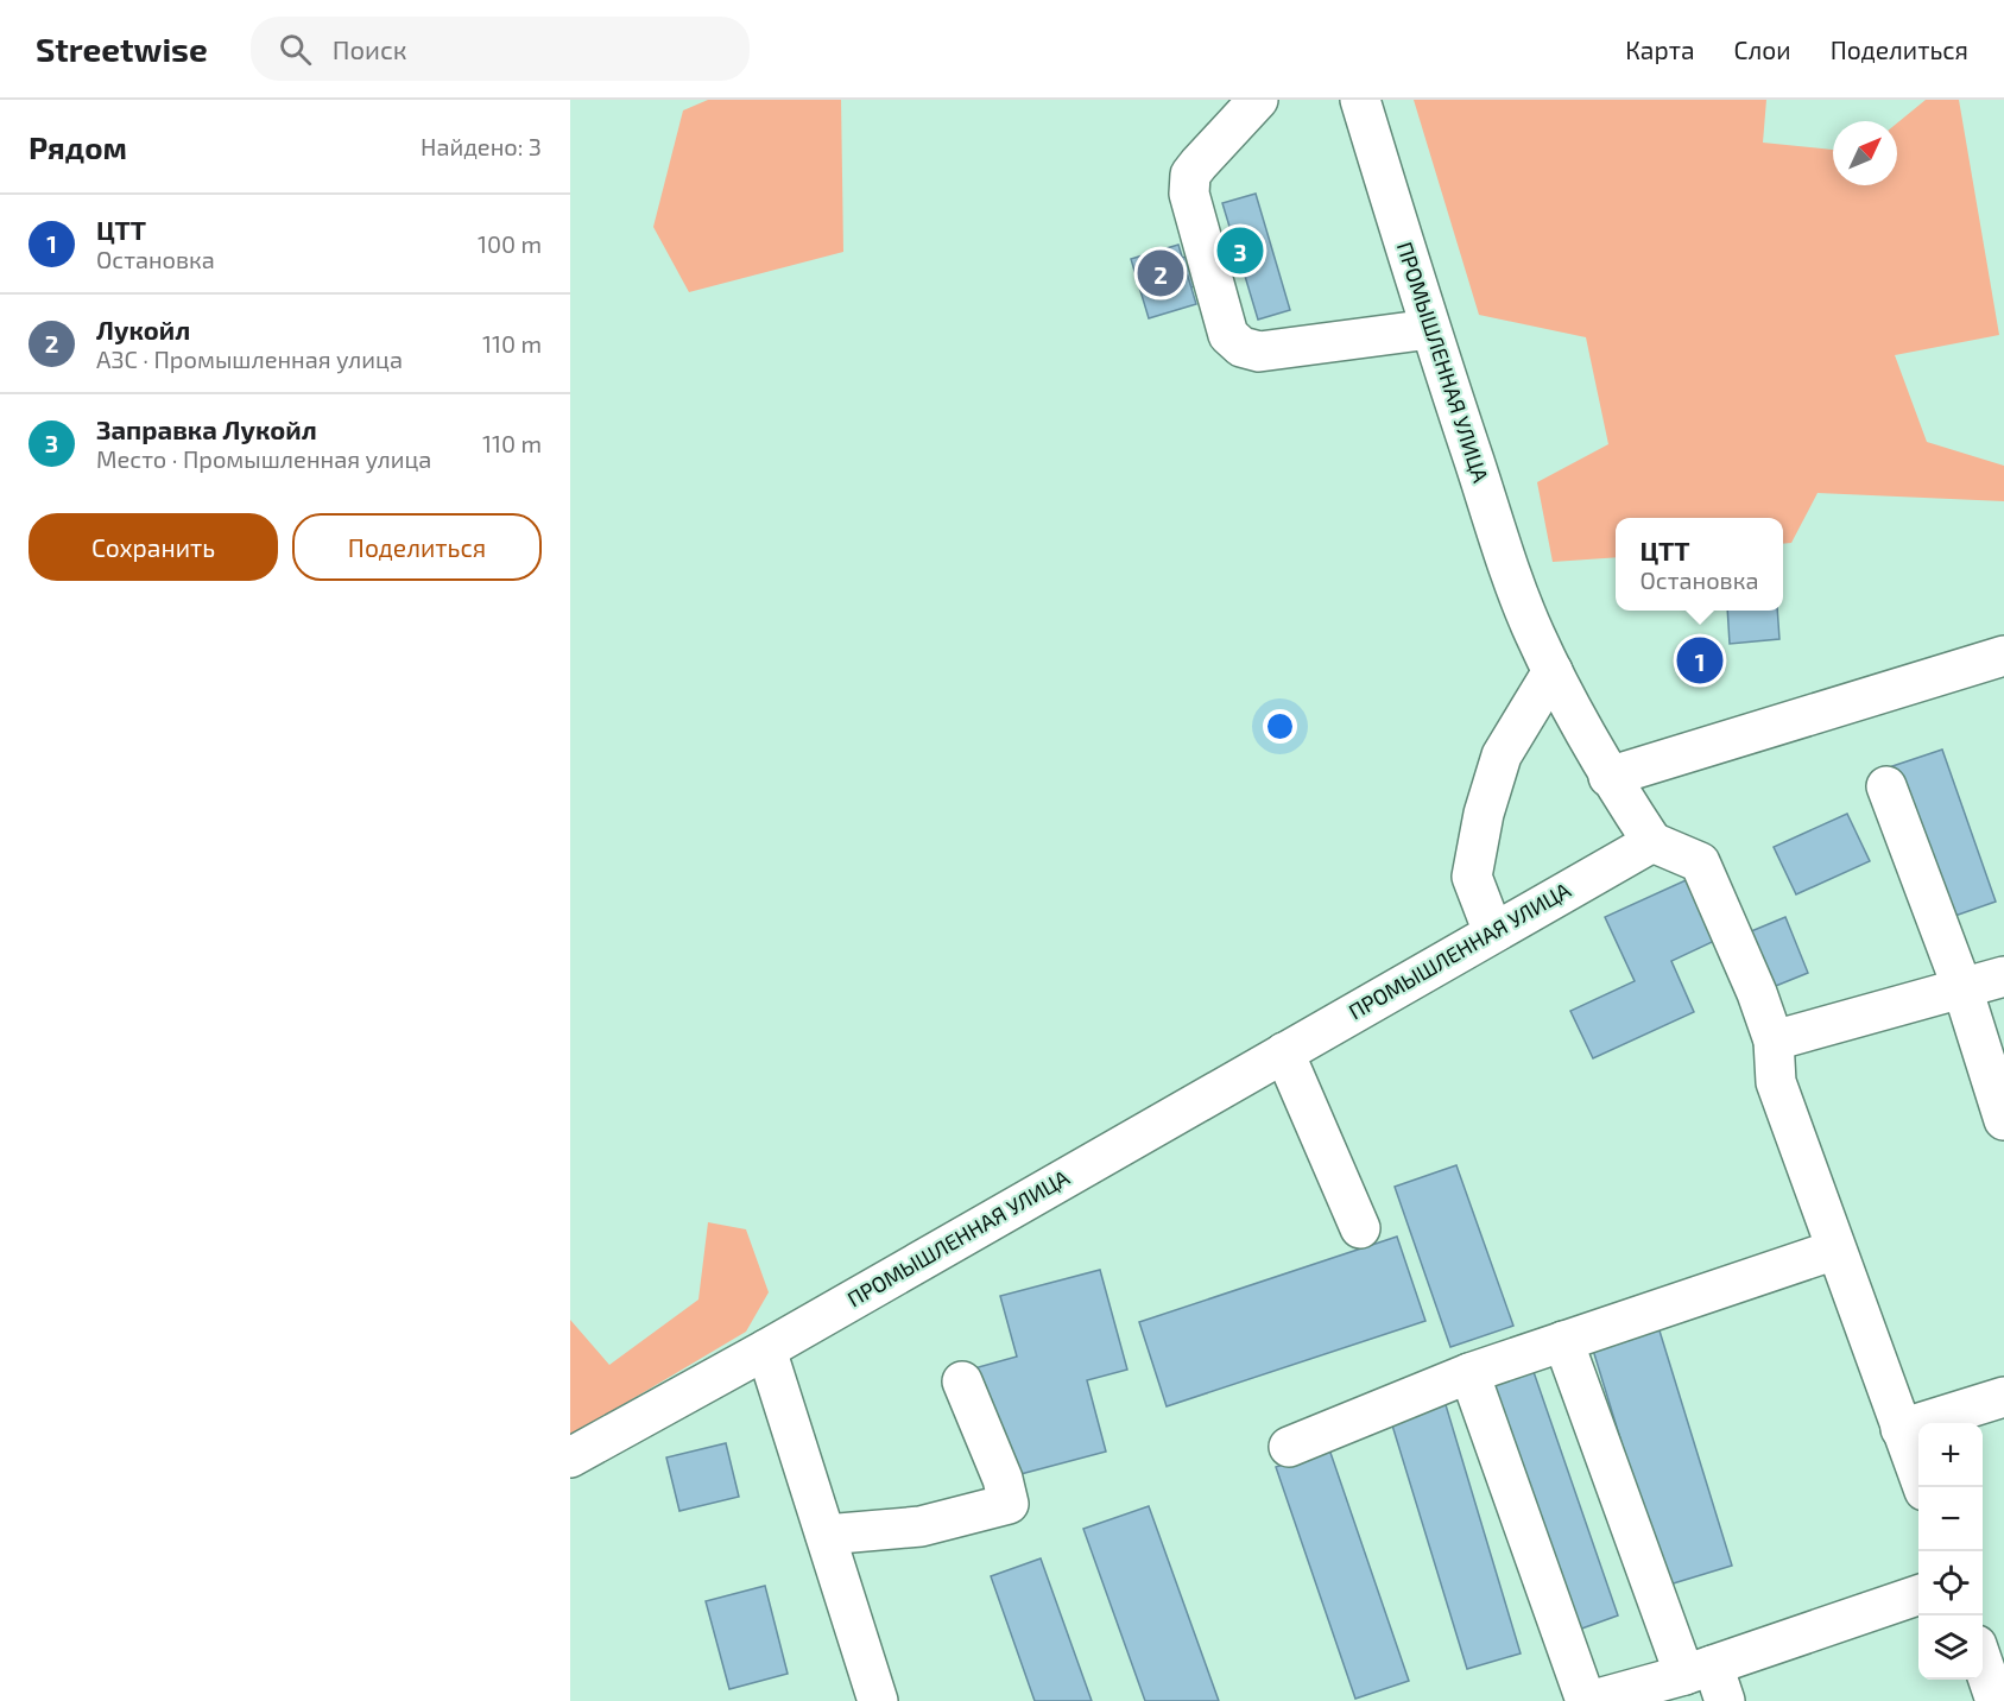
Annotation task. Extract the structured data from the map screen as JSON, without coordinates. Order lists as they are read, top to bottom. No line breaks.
{"streets":{"street":["ПРОМЫШЛЕННАЯ УЛИЦА"]},"north":"top right","page":{"header":"Streetwise","search":"Поиск","nav":["Карта","Слои","Поделиться"],"heading":["Рядом","Найдено: 3"],"list":[{"mark":"1","name":"ЦТТ","note":"Остановка","value":"100 m"},{"mark":"2","name":"Лукойл","note":"АЗС · Промышленная улица","value":"110 m"},{"mark":"3","name":"Заправка Лукойл","note":"Место · Промышленная улица","value":"110 m"}],"pins":["3","2","1"],"buttons":["Сохранить","Поделиться"],"popup":["ЦТТ","Остановка"],"map_buttons":["+","−"]}}
